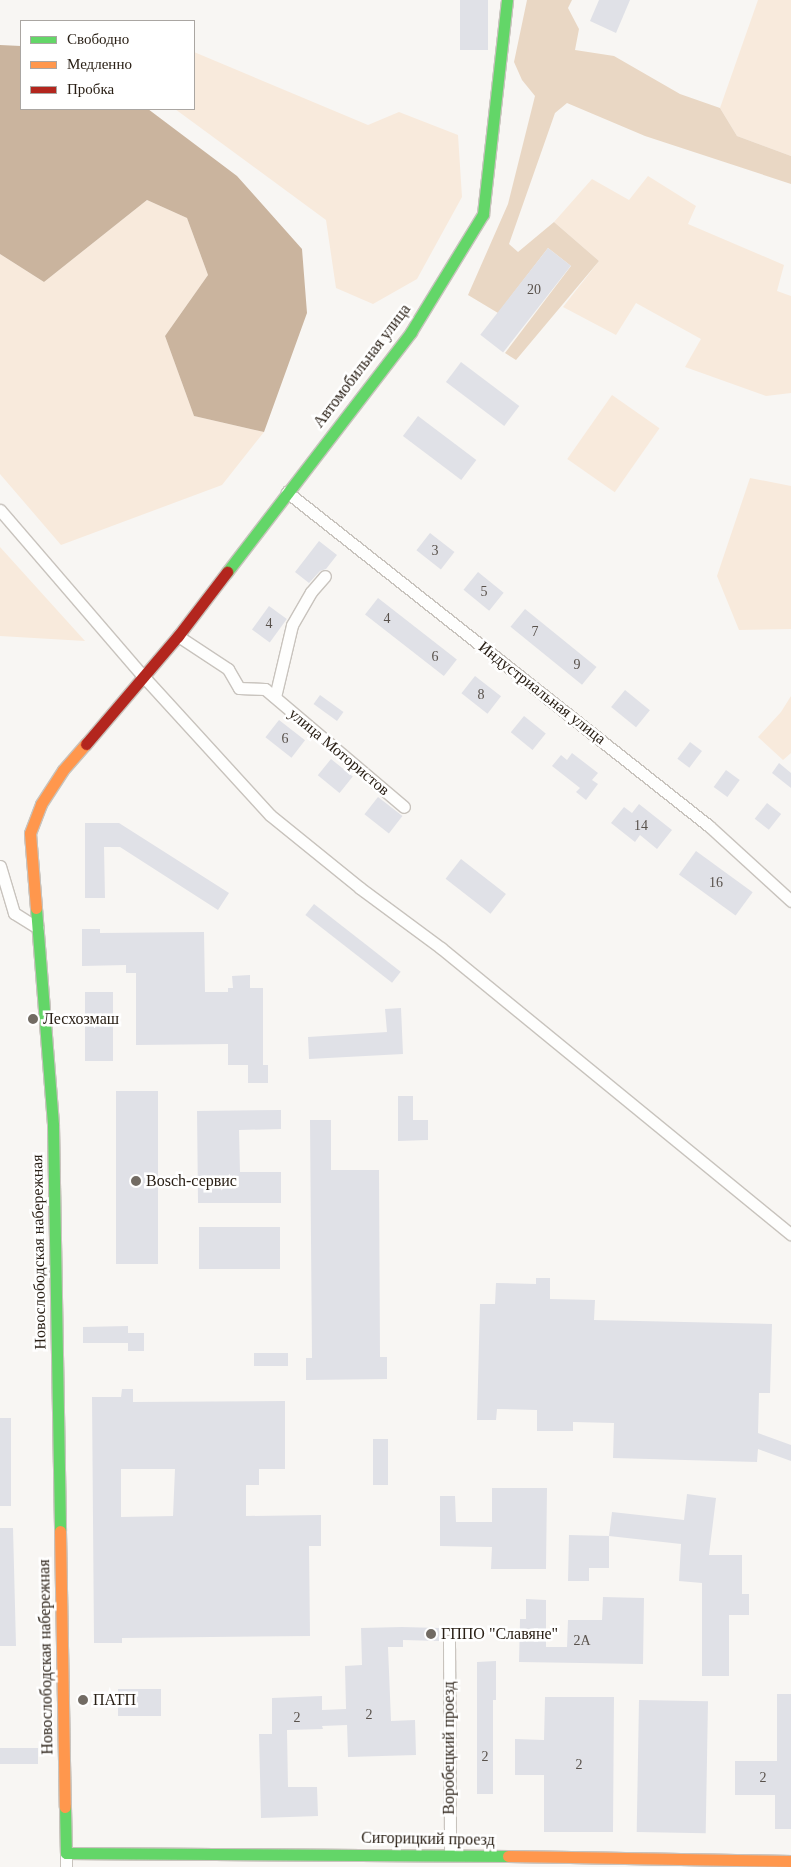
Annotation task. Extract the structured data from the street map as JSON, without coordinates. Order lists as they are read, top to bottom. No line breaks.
{"streets":{"street":["Автомобильная улица","Индустриальная улица","улица Мотористов","Новослободская набережная","Воробецкий проезд","Сигорицкий проезд"]},"crossings":[["Автомобильная улица","Индустриальная улица"],["Автомобильная улица","улица Мотористов"],["Автомобильная улица","Новослободская набережная"],["Новослободская набережная","Сигорицкий проезд"],["Воробецкий проезд","Сигорицкий проезд"]],"places":["Лесхозмаш","Bosch-сервис","ГППО \"Славяне\"","ПАТП"],"house_numbers":["20","3","5","4","4","7","6","9","8","6","14","16","2А","2","2","2","2","2"],"legend":["Свободно","Медленно","Пробка"]}
